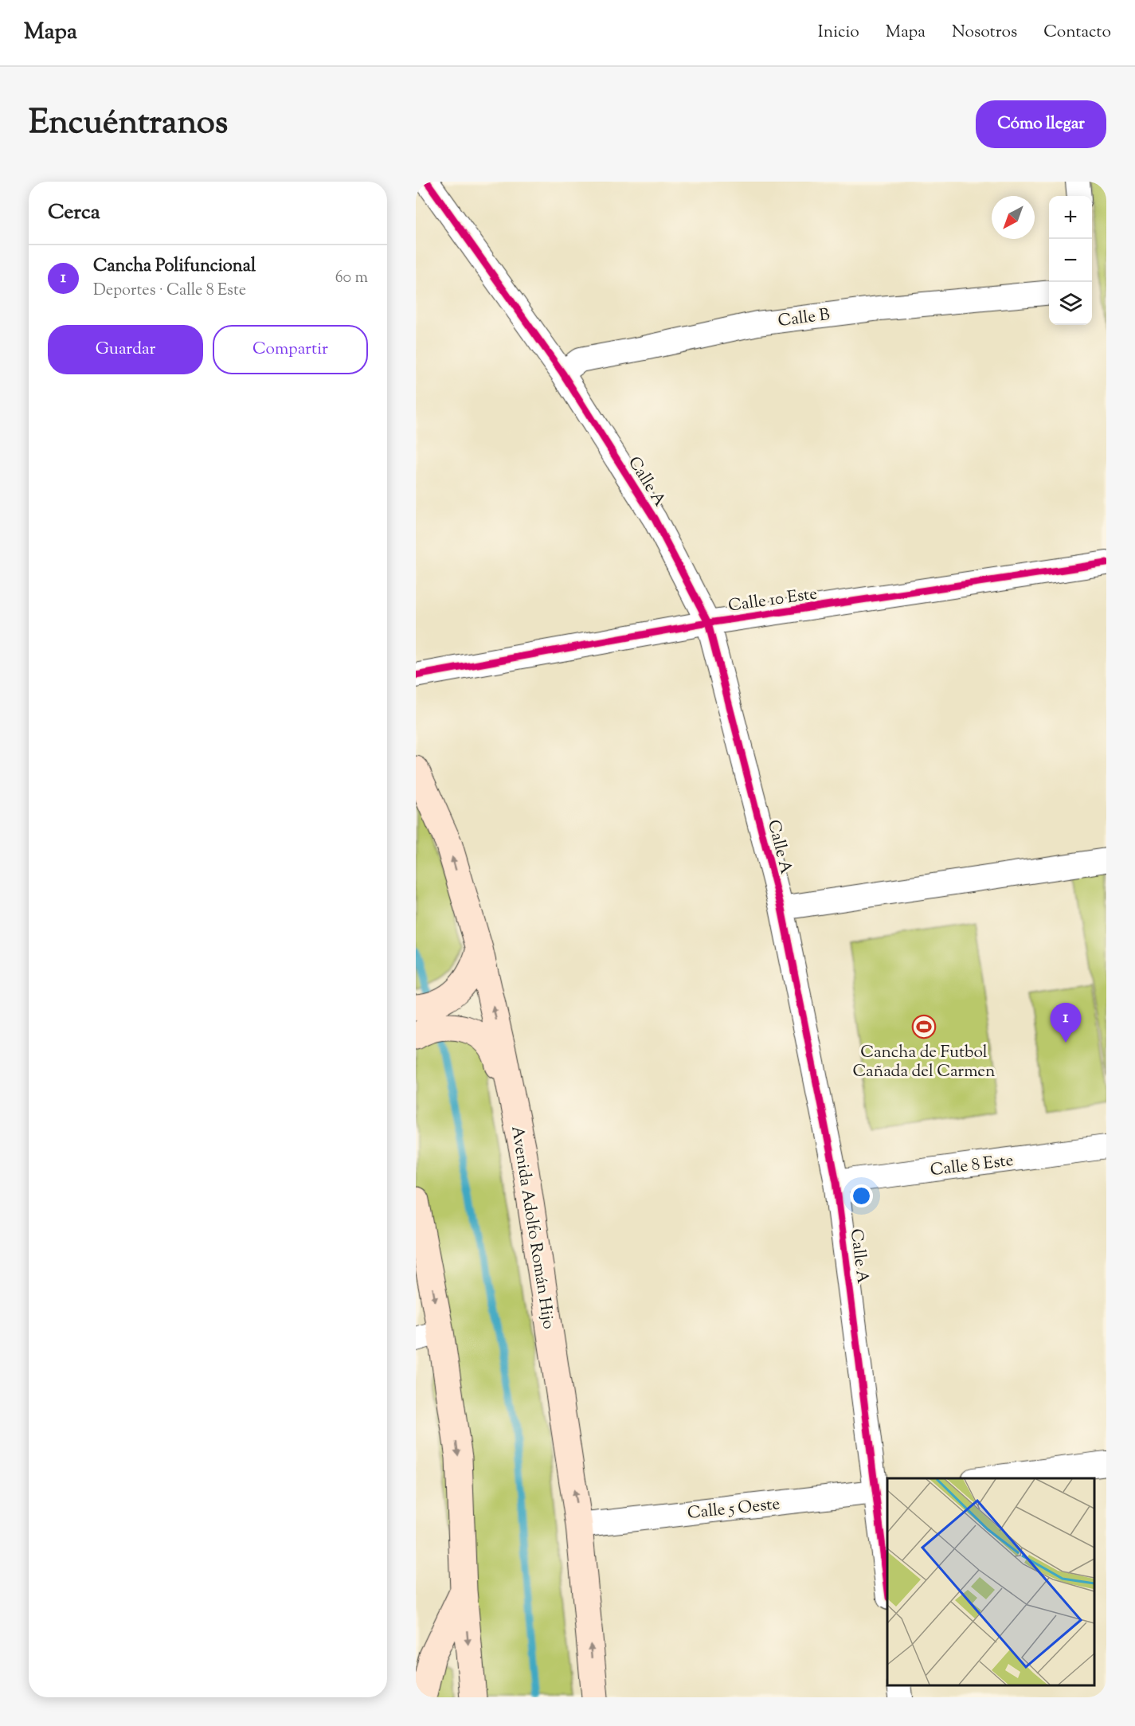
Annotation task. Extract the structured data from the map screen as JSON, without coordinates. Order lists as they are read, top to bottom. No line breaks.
{"streets":{"main road":["Avenida Adolfo Román Hijo"],"street":["Calle B","Calle A","Calle 10 Este","Calle 8 Este","Calle 5 Oeste"]},"crossings":[["Calle B","Calle A"],["Calle A","Calle 10 Este"],["Calle A","Calle 8 Este"],["Calle A","Calle 5 Oeste"],["Avenida Adolfo Román Hijo","Calle 5 Oeste"]],"places":{"sports":["Cancha de Futbol Cañada del Carmen"]},"north":"bottom left","page":{"header":"Mapa","nav":["Inicio","Mapa","Nosotros","Contacto"],"title":"Encuéntranos","buttons":["Cómo llegar",["Guardar","Compartir"]],"heading":"Cerca","map_buttons":["+","−"],"list":[{"mark":"1","name":"Cancha Polifuncional","note":"Deportes · Calle 8 Este","value":"60 m"}],"pins":"1"}}
